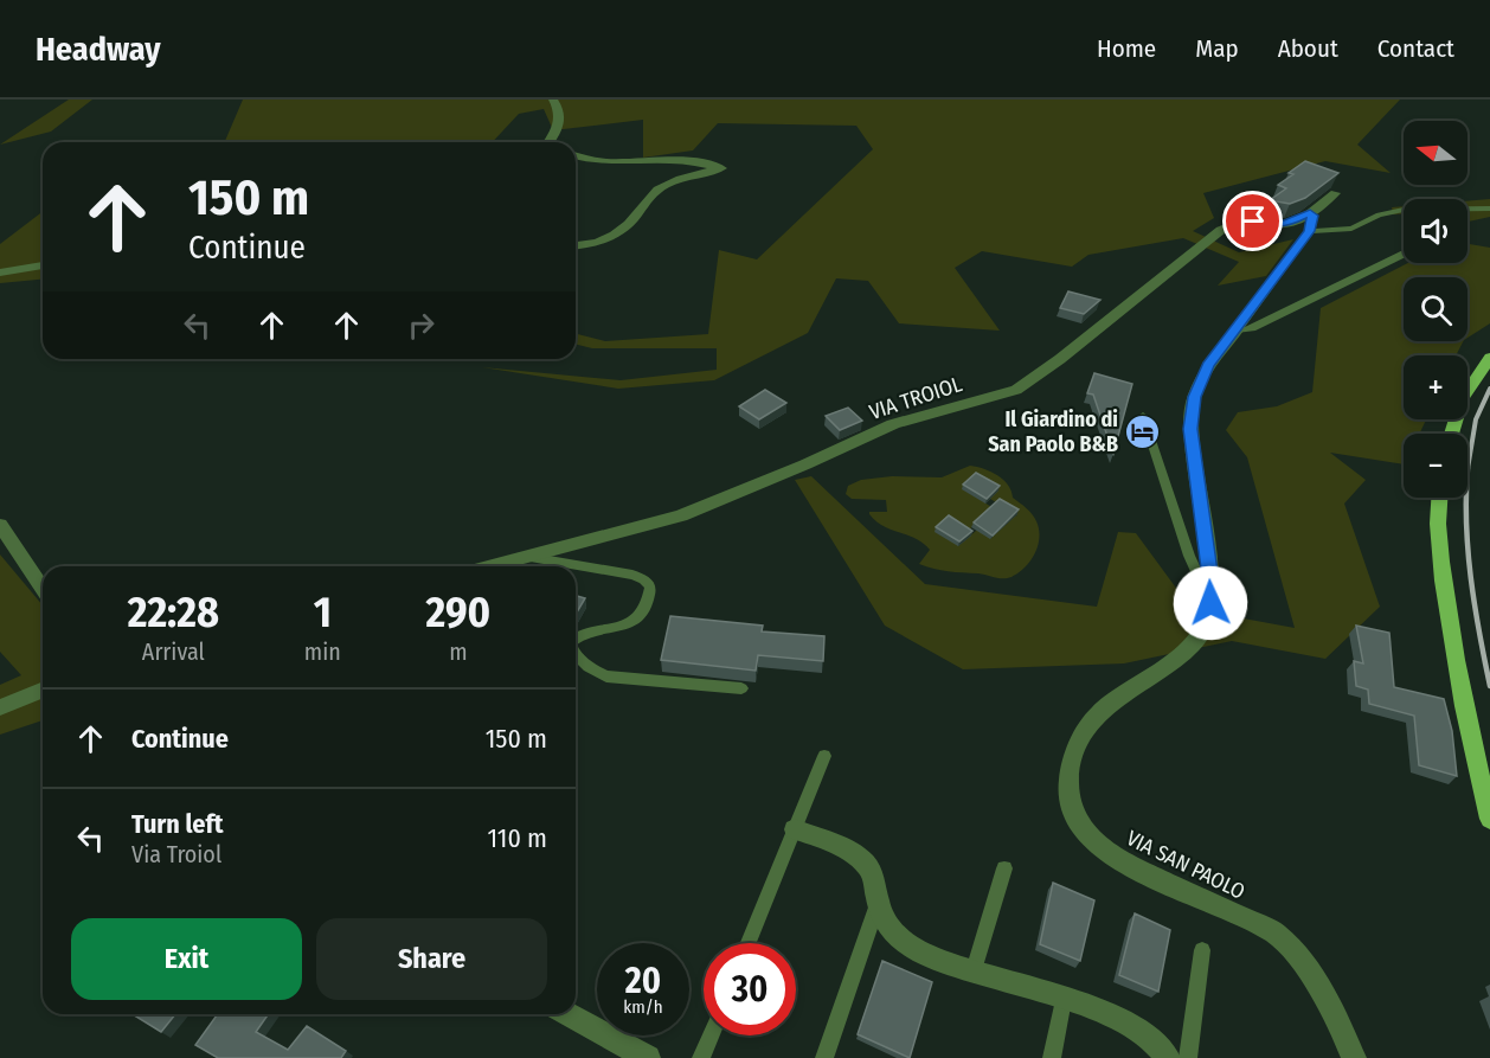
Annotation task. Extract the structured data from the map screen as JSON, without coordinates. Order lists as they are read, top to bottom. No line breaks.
{"streets":{"street":["VIA TROIOL","VIA SAN PAOLO"]},"places":{"hotel":["Il Giardino di San Paolo B&B"]},"north":"left","page":{"header":"Headway","nav":["Home","Map","About","Contact"],"map_buttons":["+","−"],"turn":["150 m","Continue"],"eta":["22:28","Arrival","1","min","290","m"],"list":[{"name":"Continue","value":"150 m"},{"name":"Turn left","note":"Via Troiol","value":"110 m"}],"buttons":["Exit","Share"],"speed":"20 km/h","limit":"30"}}
